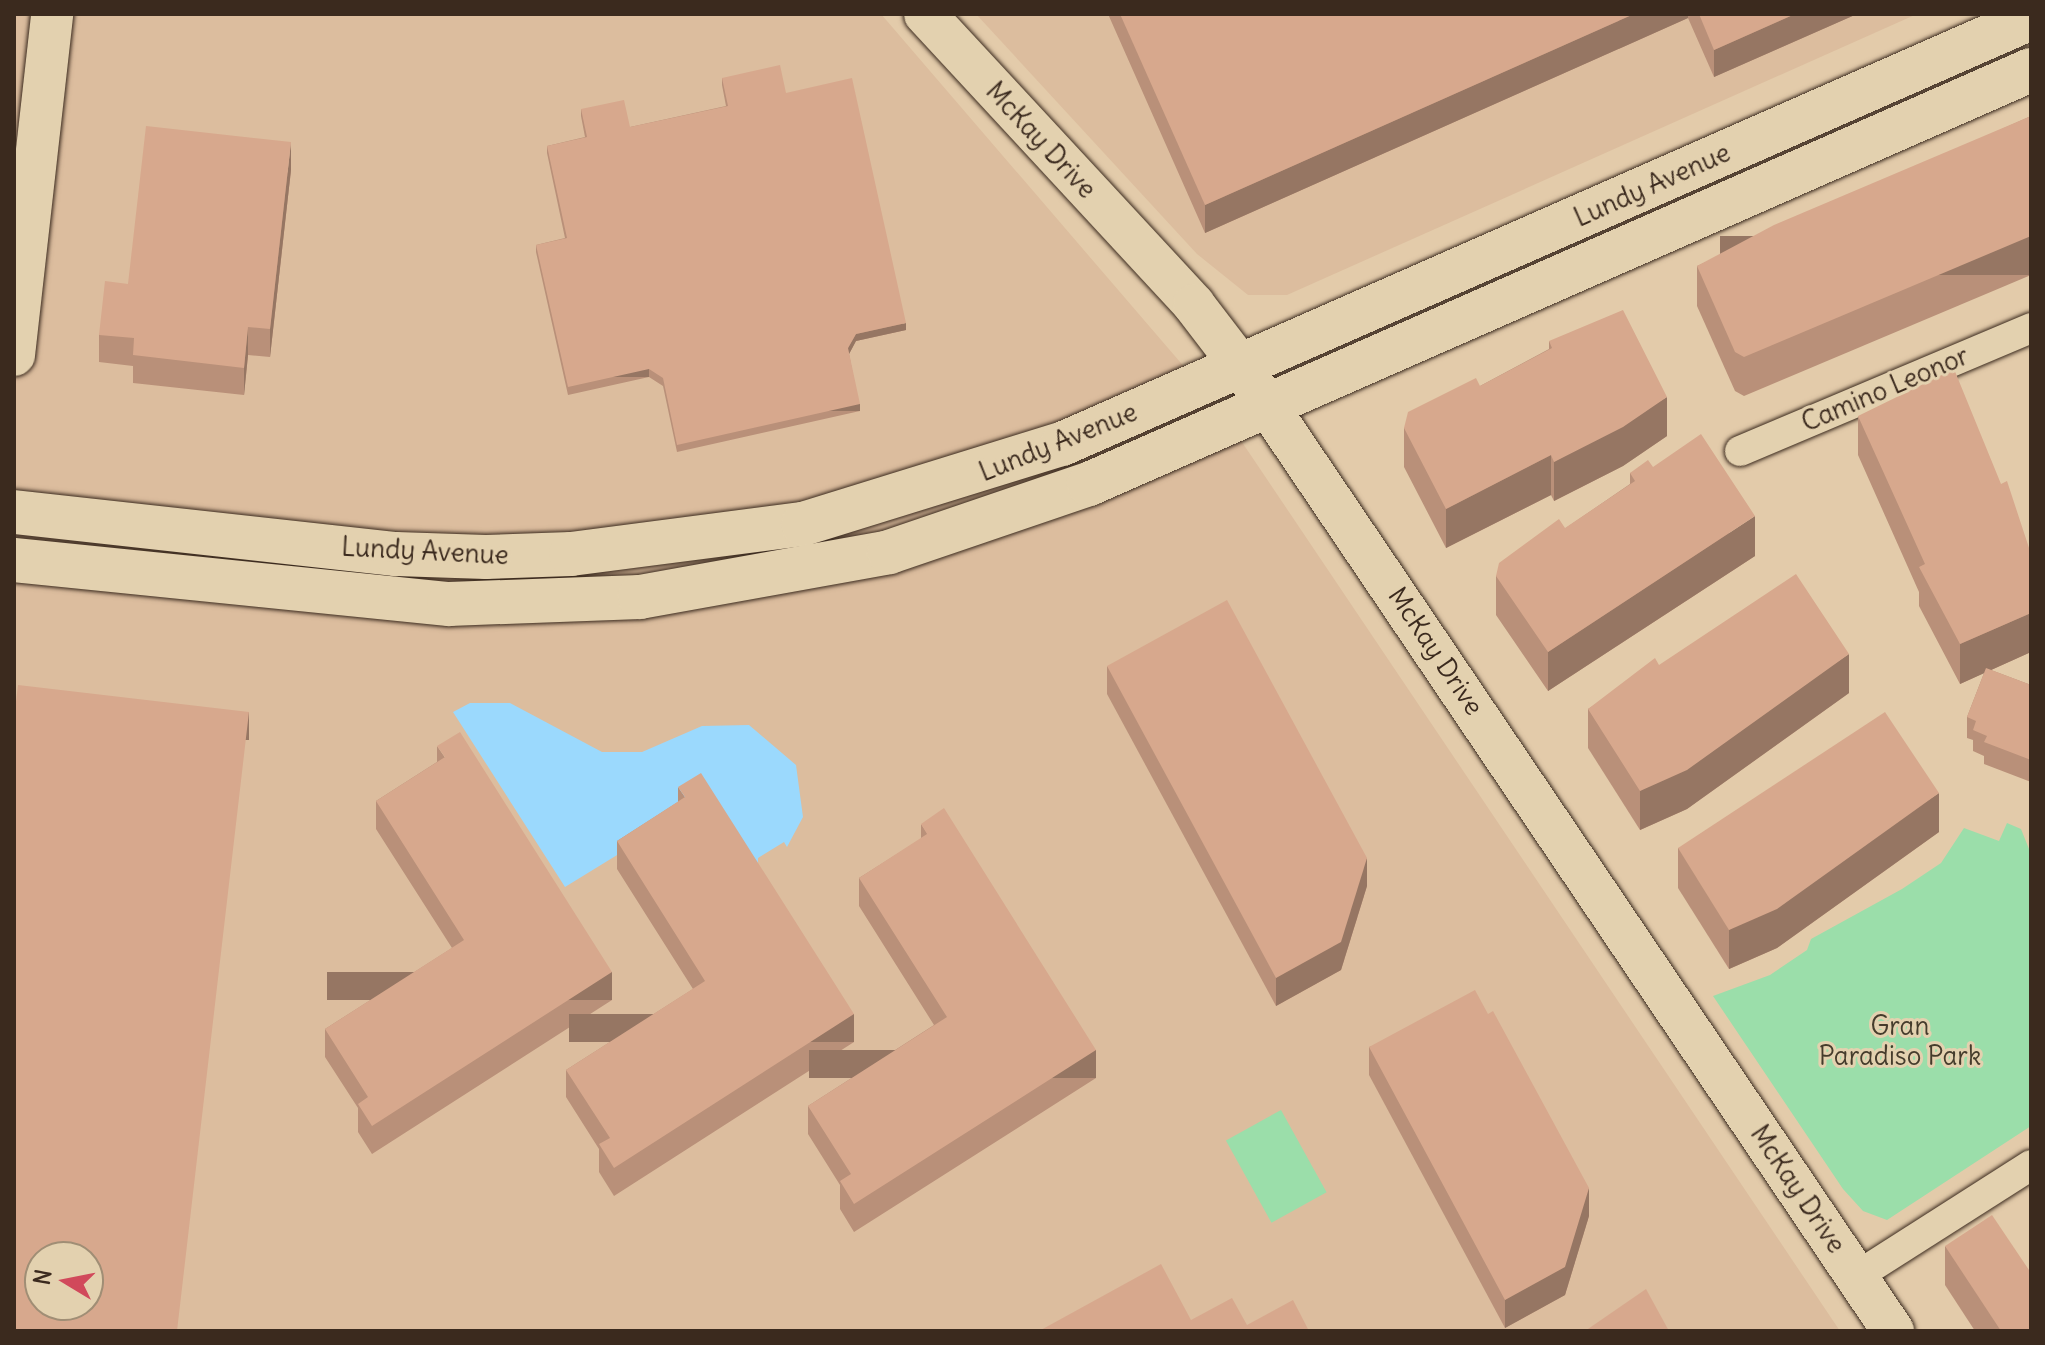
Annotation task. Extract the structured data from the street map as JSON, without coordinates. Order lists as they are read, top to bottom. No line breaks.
{"streets":{"main road":["Lundy Avenue"],"street":["McKay Drive","Camino Leonor"]},"crossings":[["McKay Drive","Lundy Avenue"]],"parks":["Gran Paradiso Park"],"north":"left"}
